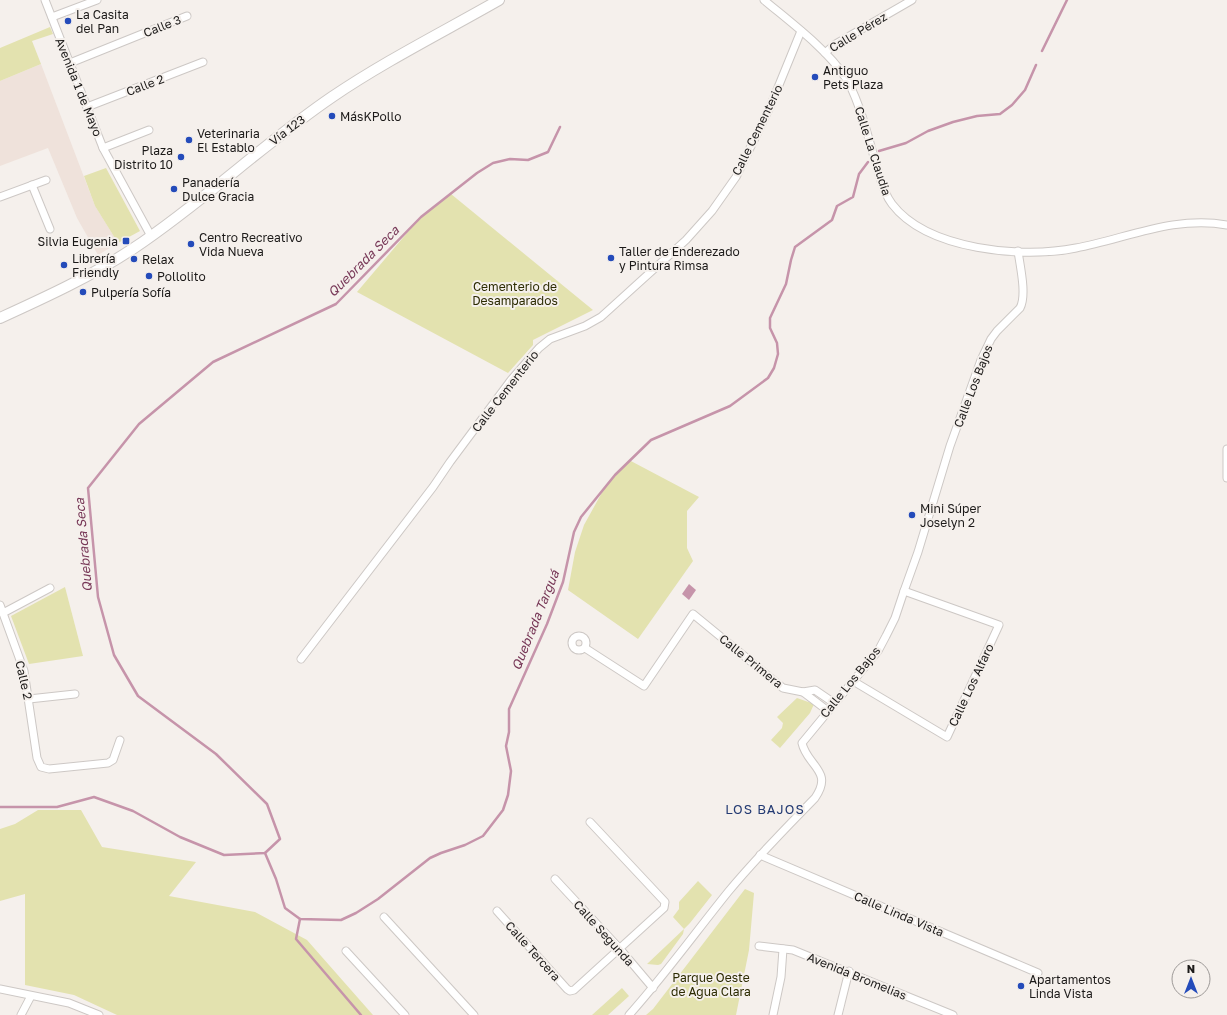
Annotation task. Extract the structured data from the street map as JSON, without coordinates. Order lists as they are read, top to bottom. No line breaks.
{"streets":{"main road":["Vía 123"],"street":["Calle 3","Calle Pérez","Calle 2","Avenida 1 de Mayo","Calle Cementerio","Calle La Claudia","Calle Los Bajos","Calle Primera","Calle Los Alfaro","Calle Linda Vista","Calle Segunda","Calle Tercera","Avenida Bromelias"]},"crossings":[["Calle 3","Avenida 1 de Mayo"],["Calle Pérez","Calle La Claudia"],["Calle 2","Avenida 1 de Mayo"],["Avenida 1 de Mayo","Vía 123"],["Calle Cementerio","Calle La Claudia"],["Calle La Claudia","Calle Los Bajos"],["Calle Los Bajos","Calle Primera"],["Calle Los Bajos","Calle Los Alfaro"],["Calle Los Bajos","Calle Linda Vista"],["Calle Los Bajos","Calle Segunda"],["Calle Segunda","Calle Tercera"]],"districts":["LOS BAJOS"],"water":["Quebrada Seca","Quebrada Targuá"],"parks":["Cementerio de Desamparados","Parque Oeste de Agua Clara"],"places":{"other":["La Casita del Pan","Antiguo Pets Plaza","MásKPollo","Veterinaria El Establo","Plaza Distrito 10","Panadería Dulce Gracia","Centro Recreativo Vida Nueva","Taller de Enderezado y Pintura Rimsa","Relax","Librería Friendly","Pollolito","Pulpería Sofía","Mini Súper Joselyn 2","Apartamentos Linda Vista"],"transit":["Silvia Eugenia"]},"north":"top"}
